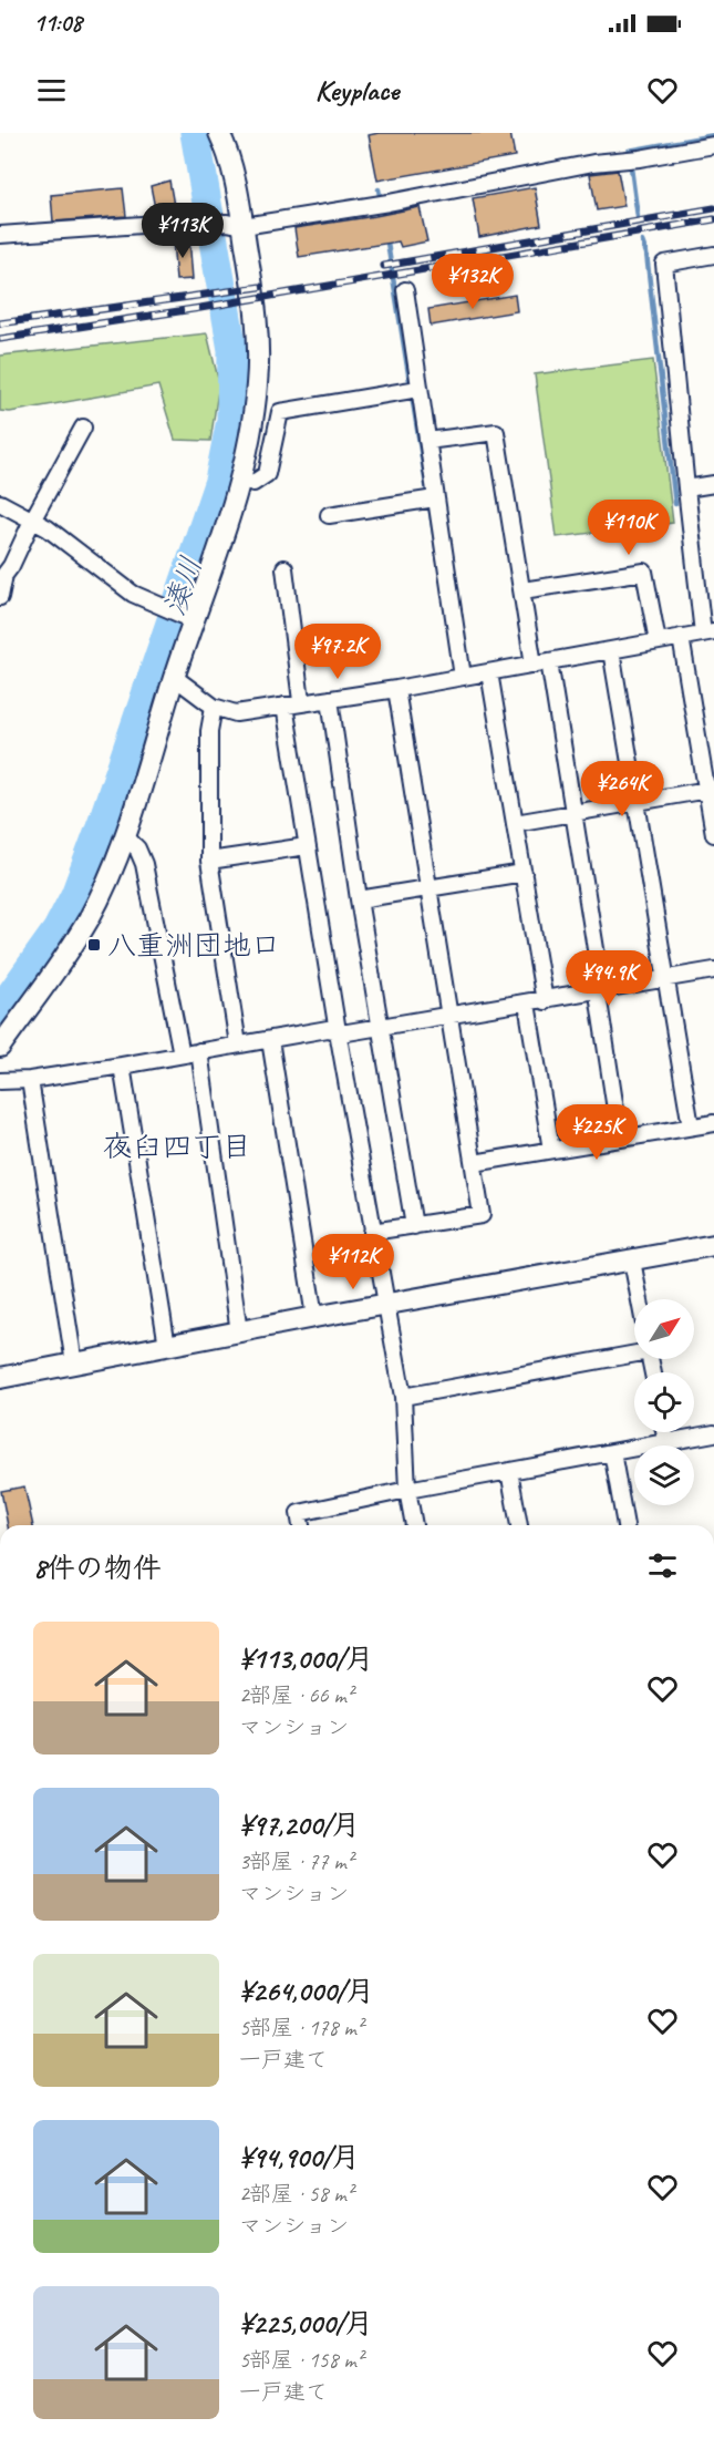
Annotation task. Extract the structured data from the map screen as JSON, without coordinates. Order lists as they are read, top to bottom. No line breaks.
{"districts":["夜臼四丁目"],"water":["湊川"],"places":{"transit":["八重洲団地口"]},"north":"top right","page":{"status":"11:08","header":"Keyplace","price":["¥113K","¥132K","¥110K","¥97.2K","¥264K","¥94.9K","¥225K","¥112K"],"heading":"8件の物件","list":[{"name":"¥113,000/月","note":"2部屋 · 66 m² · マンション"},{"name":"¥97,200/月","note":"3部屋 · 77 m² · マンション"},{"name":"¥264,000/月","note":"5部屋 · 178 m² · 一戸建て"},{"name":"¥94,900/月","note":"2部屋 · 58 m² · マンション"},{"name":"¥225,000/月","note":"5部屋 · 158 m² · 一戸建て"}]}}
